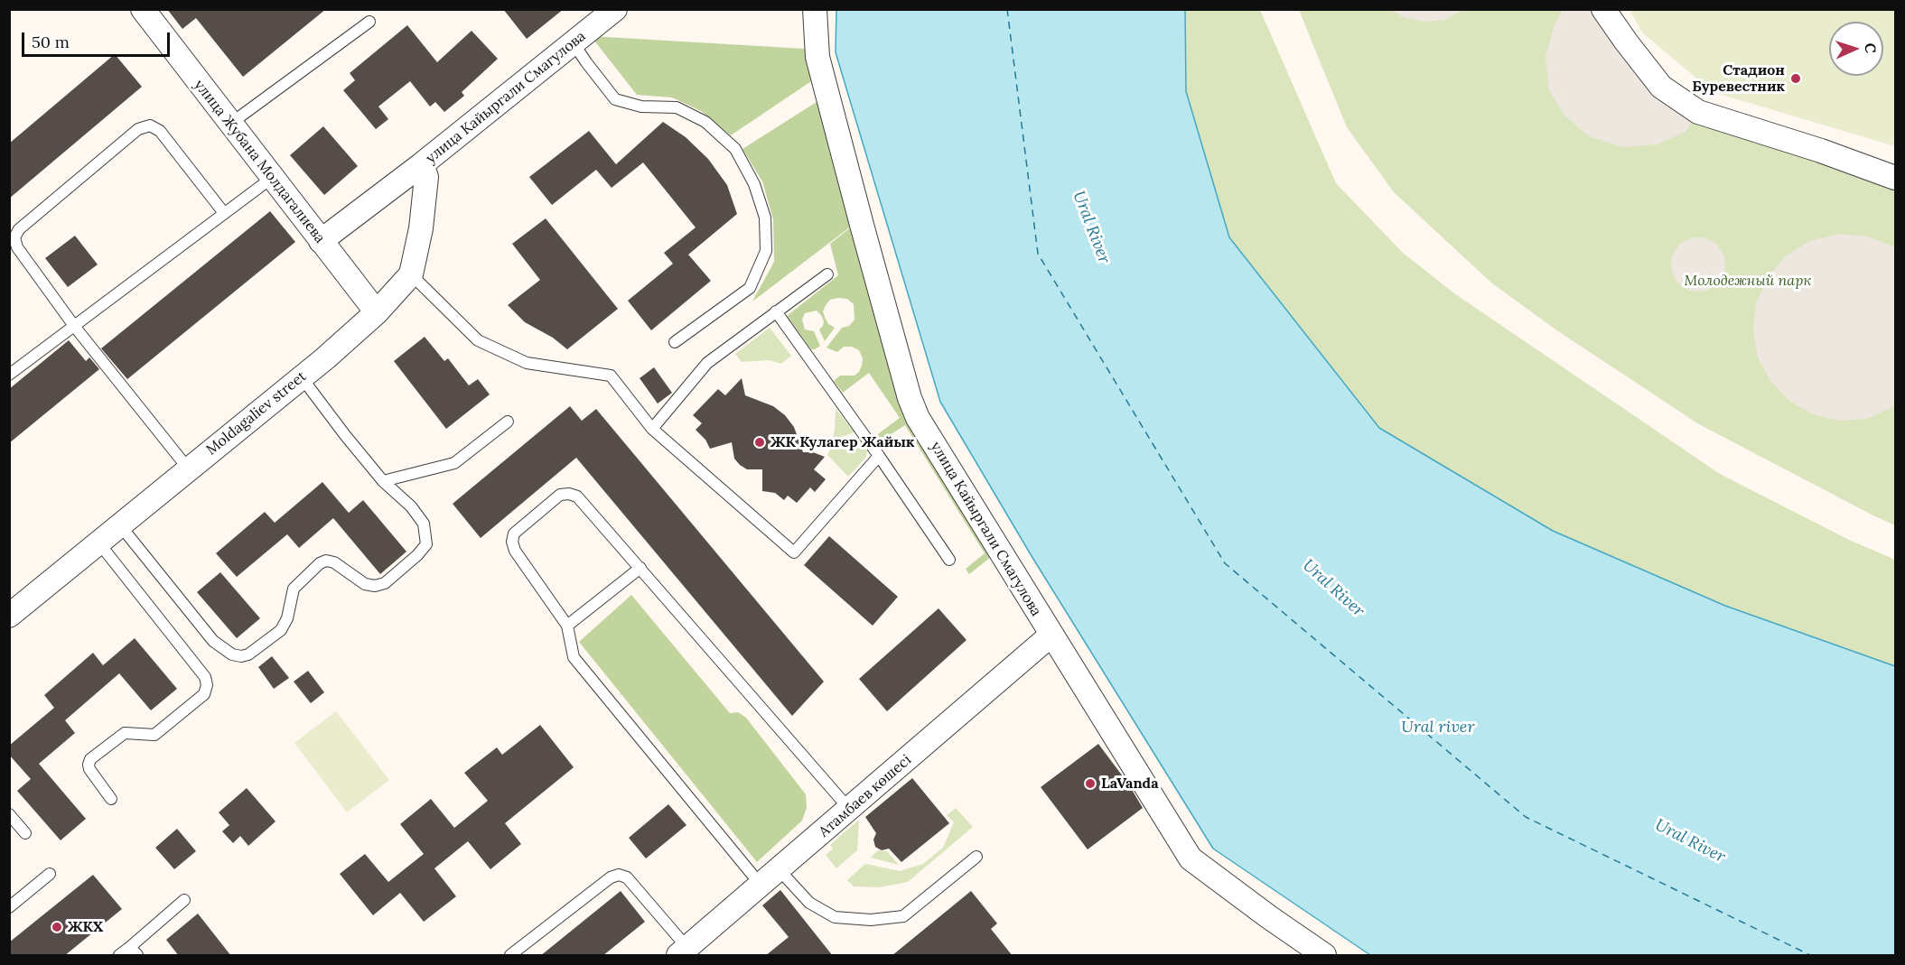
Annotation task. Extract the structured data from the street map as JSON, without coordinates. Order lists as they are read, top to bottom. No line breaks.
{"streets":{"street":["улица Кайыргали Смагулова","улица Жубана Молдагалиева","Moldagaliev street","Атамбаев көшесі"]},"crossings":[["улица Кайыргали Смагулова","улица Жубана Молдагалиева"],["улица Кайыргали Смагулова","Moldagaliev street"],["улица Кайыргали Смагулова","Атамбаев көшесі"],["улица Жубана Молдагалиева","Moldagaliev street"]],"water":["Ural River","Ural river"],"parks":["Молодежный парк"],"places":["Стадион Буревестник","ЖК Кулагер Жайык","LaVanda","ЖКХ"],"scale_bar":"50 m","north":"right"}
